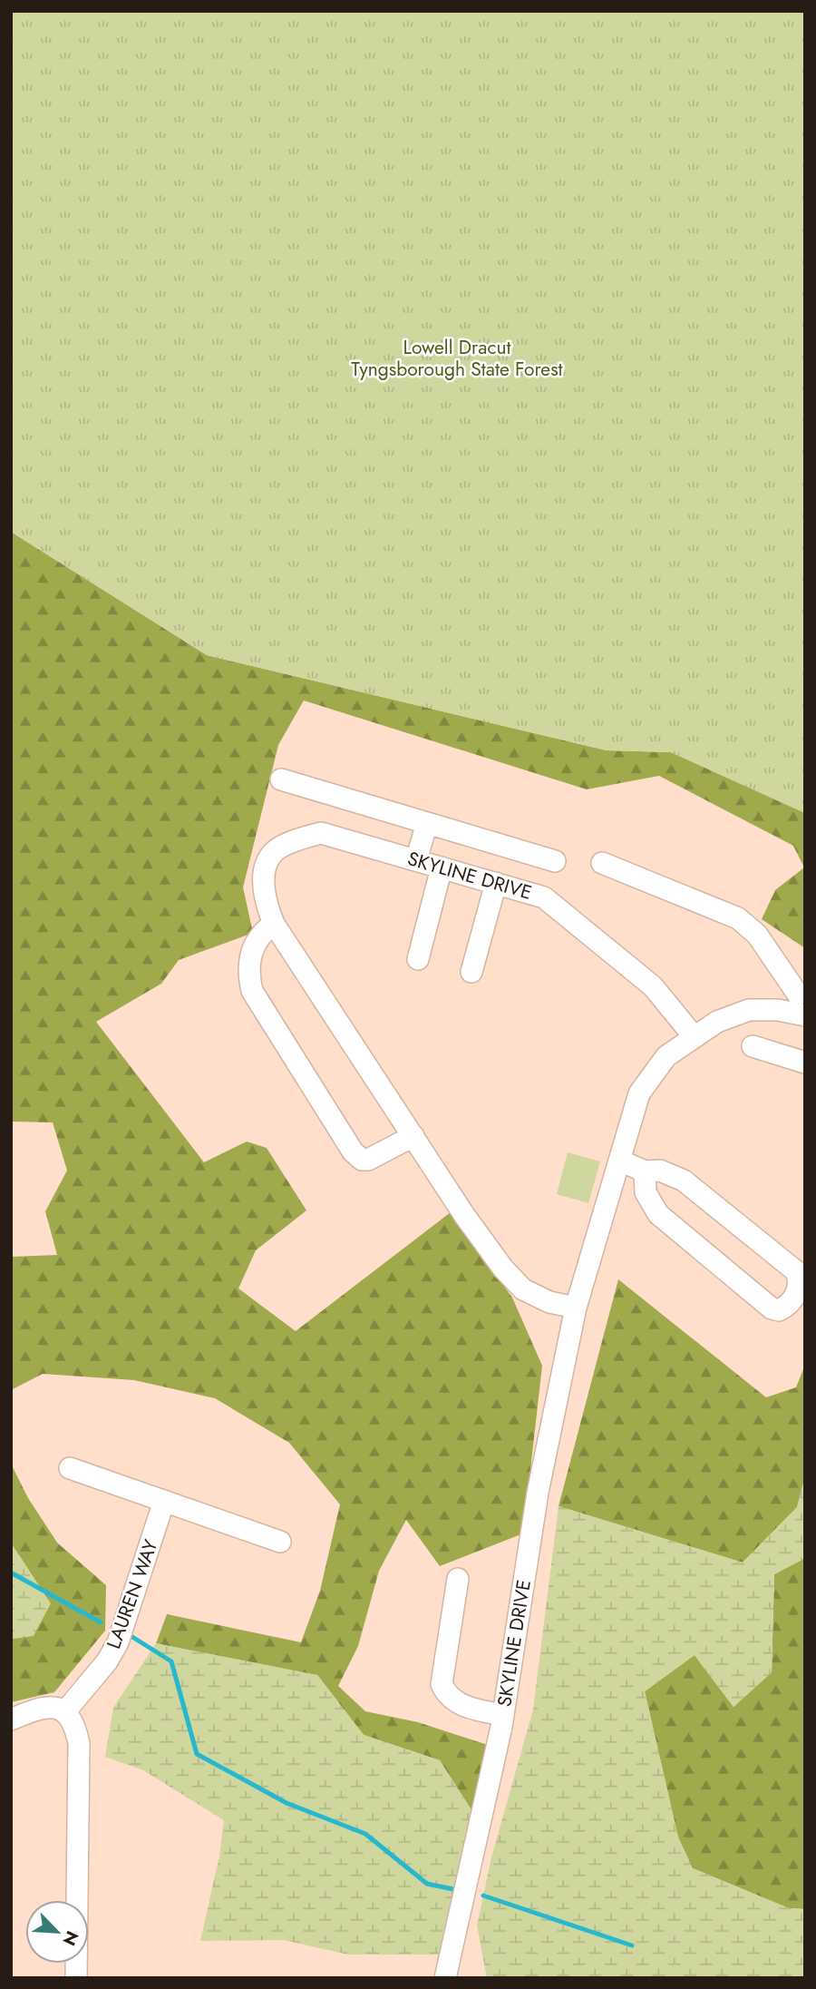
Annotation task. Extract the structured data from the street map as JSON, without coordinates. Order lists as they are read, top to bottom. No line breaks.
{"streets":{"street":["SKYLINE DRIVE","LAUREN WAY"]},"parks":["Lowell Dracut Tyngsborough State Forest"],"north":"bottom right"}
